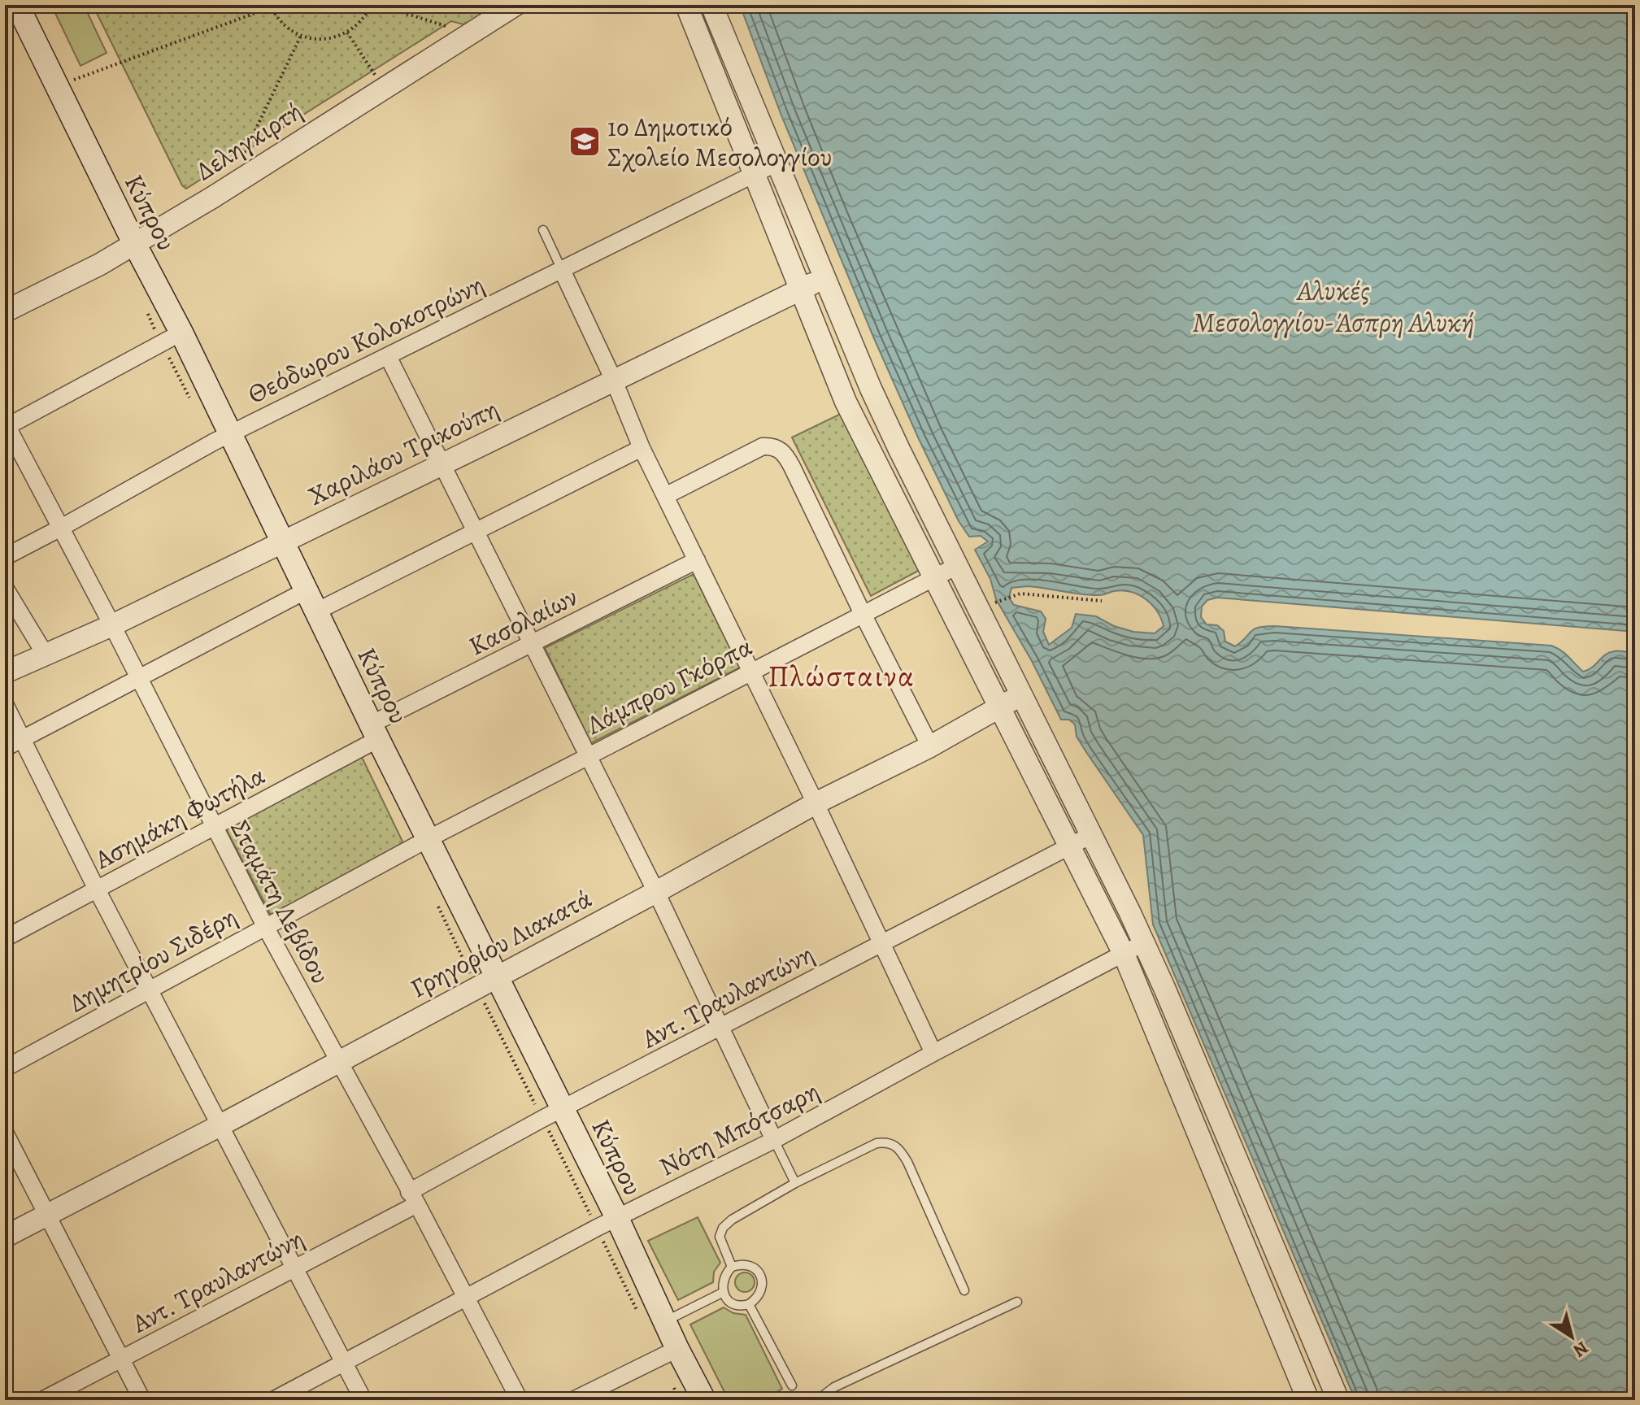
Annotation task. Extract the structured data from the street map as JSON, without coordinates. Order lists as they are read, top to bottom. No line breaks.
{"streets":{"main road":["Κύπρου"],"street":["Δεληγκιρτή","Θεόδωρου Κολοκοτρώνη","Χαριλάου Τρικούπη","Κασολαίων","Λάμπρου Γκόρπα","Ασημάκη Φωτήλα","Σταμάτη Λεβίδου","Γρηγορίου Λιακατά","Δημητρίου Σιδέρη","Αντ. Τραυλαντώνη","Νότη Μπότσαρη"]},"crossings":[["Δεληγκιρτή","Κύπρου"],["Κύπρου","Θεόδωρου Κολοκοτρώνη"],["Κύπρου","Χαριλάου Τρικούπη"],["Κύπρου","Κασολαίων"],["Κύπρου","Λάμπρου Γκόρπα"],["Κύπρου","Ασημάκη Φωτήλα"],["Κύπρου","Γρηγορίου Λιακατά"],["Κύπρου","Δημητρίου Σιδέρη"],["Κύπρου","Αντ. Τραυλαντώνη"],["Κύπρου","Νότη Μπότσαρη"],["Θεόδωρου Κολοκοτρώνη","Σταμάτη Λεβίδου"],["Χαριλάου Τρικούπη","Σταμάτη Λεβίδου"],["Κασολαίων","Ασημάκη Φωτήλα"],["Λάμπρου Γκόρπα","Δημητρίου Σιδέρη"],["Ασημάκη Φωτήλα","Σταμάτη Λεβίδου"],["Σταμάτη Λεβίδου","Γρηγορίου Λιακατά"],["Σταμάτη Λεβίδου","Δημητρίου Σιδέρη"],["Σταμάτη Λεβίδου","Αντ. Τραυλαντώνη"],["Σταμάτη Λεβίδου","Νότη Μπότσαρη"]],"districts":["Πλώσταινα"],"water":["Αλυκές Μεσολογγίου-Άσπρη Αλυκή"],"places":{"school or university":["1ο Δημοτικό Σχολείο Μεσολογγίου"]},"north":"bottom right"}
